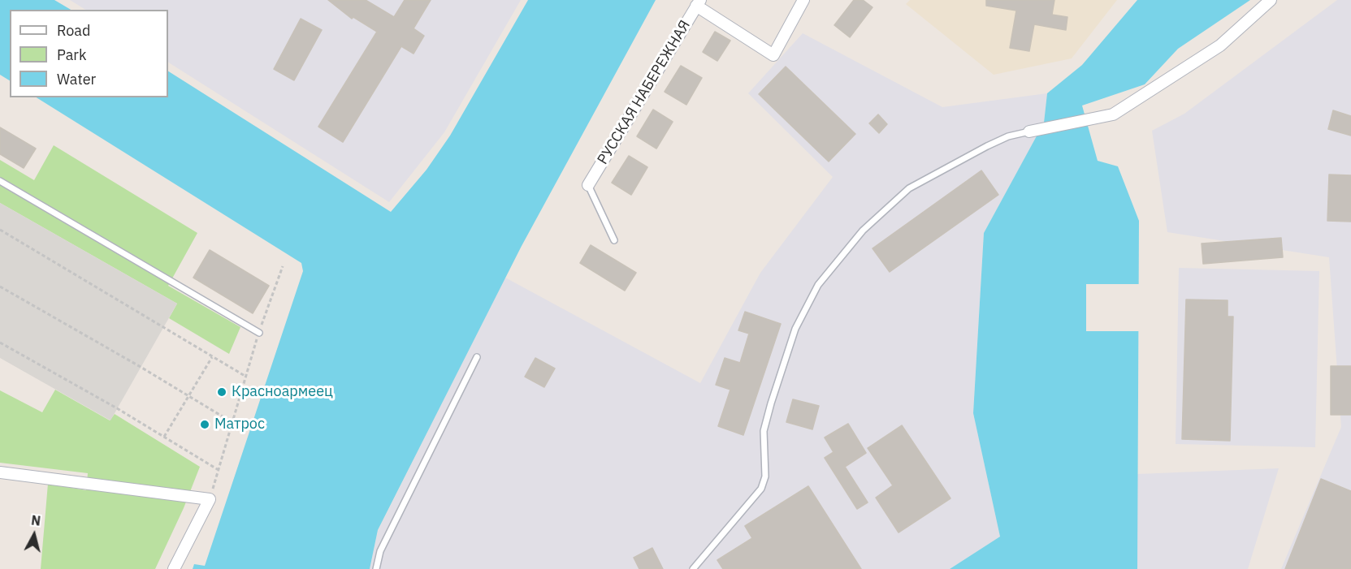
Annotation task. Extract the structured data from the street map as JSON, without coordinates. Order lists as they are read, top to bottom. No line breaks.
{"streets":{"street":["РУССКАЯ НАБЕРЕЖНАЯ"]},"places":["Красноармеец","Матрос"],"legend":["Road","Park","Water"],"north":"top"}
